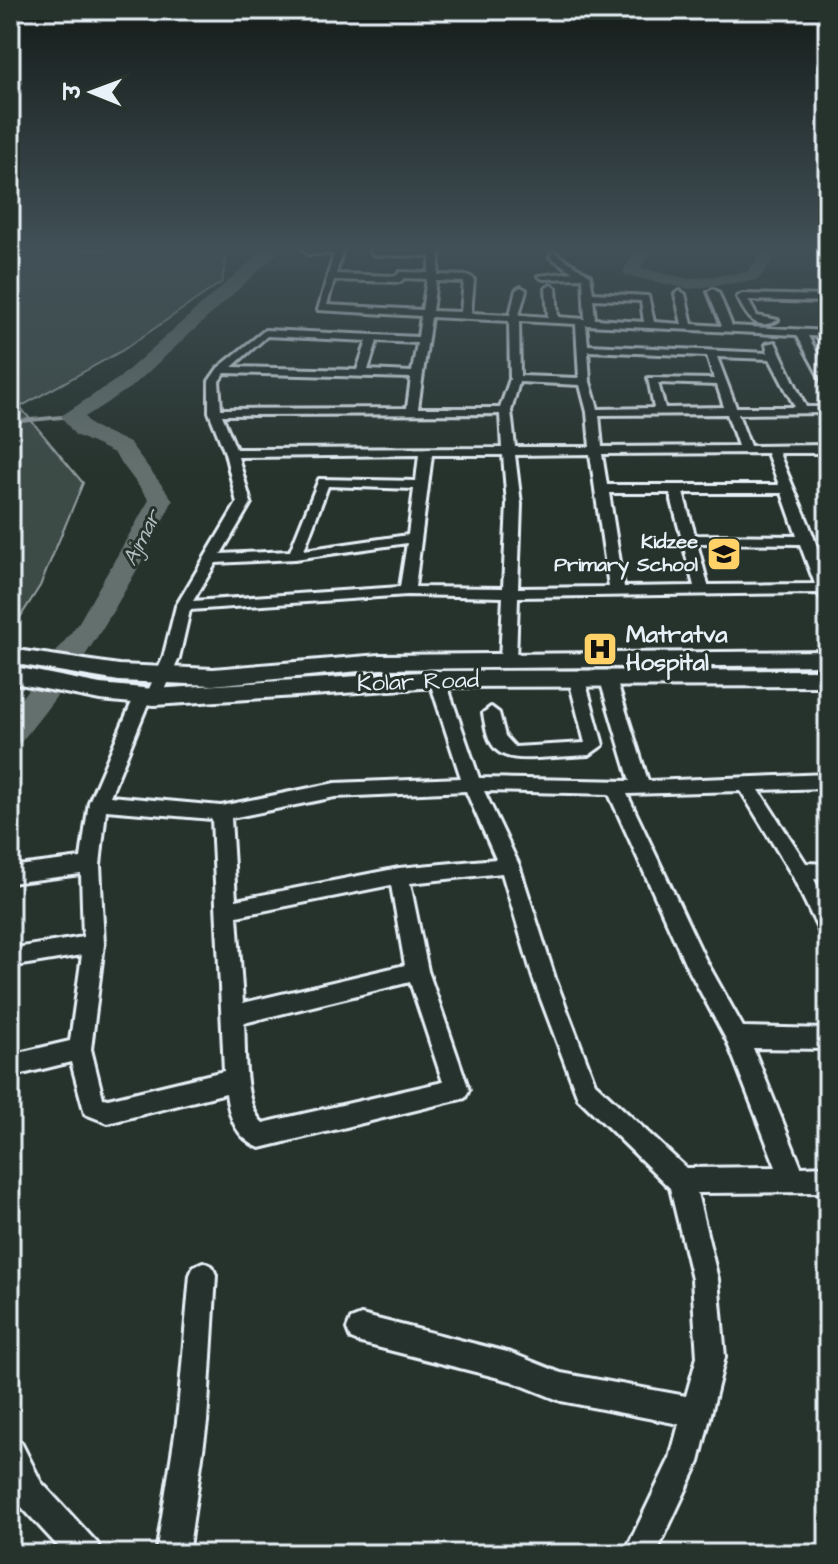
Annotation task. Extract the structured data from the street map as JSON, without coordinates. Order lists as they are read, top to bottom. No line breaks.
{"streets":{"main road":["Kolar Road"]},"water":["Ajmar"],"places":{"school or university":["Kidzee Primary School"],"hospital":["Matratva Hospital"]},"north":"left"}
